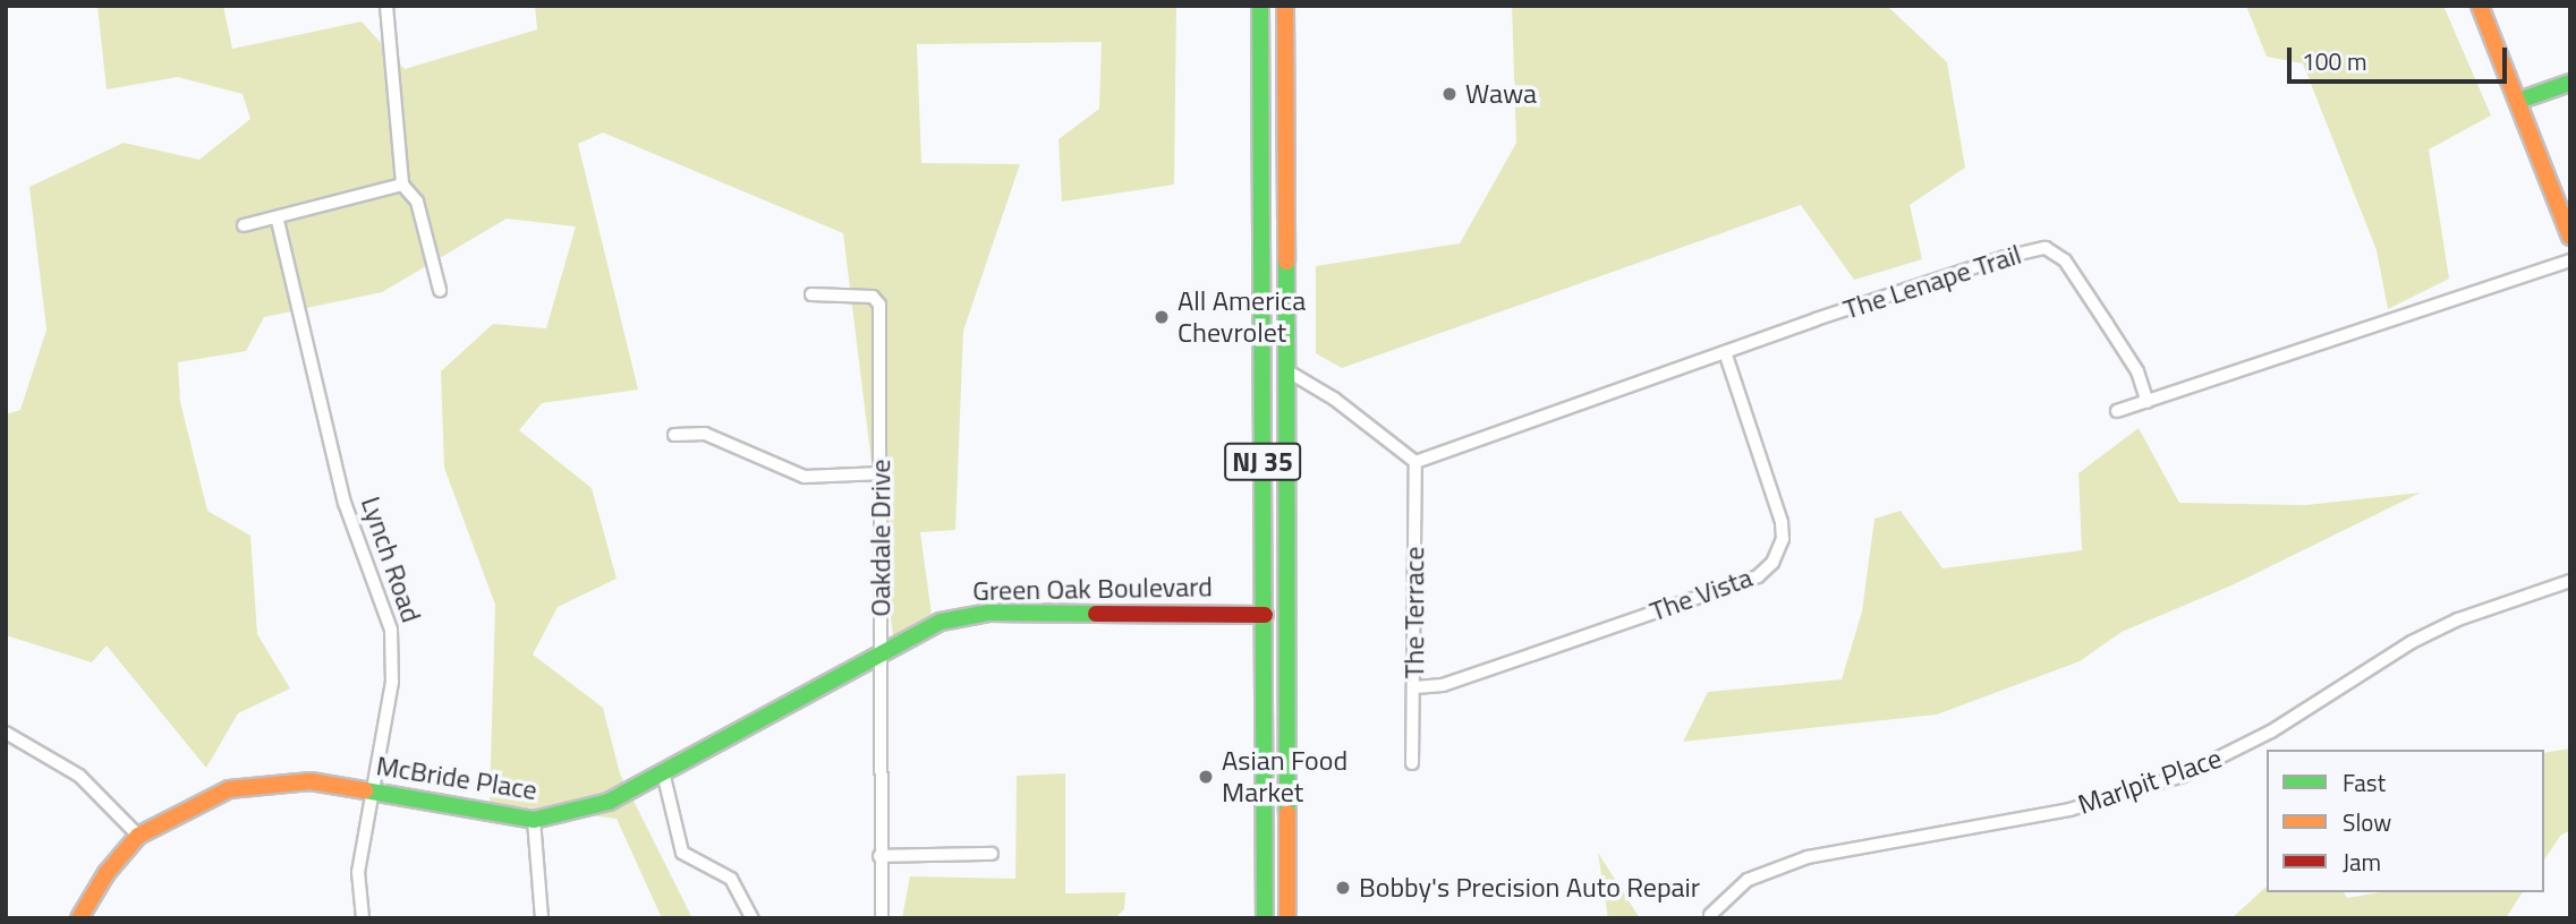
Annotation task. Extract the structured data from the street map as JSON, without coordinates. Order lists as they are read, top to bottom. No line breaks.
{"streets":{"main road":["NJ 35","Green Oak Boulevard","McBride Place"],"street":["The Lenape Trail","Oakdale Drive","Lynch Road","The Vista","The Terrace","Marlpit Place"]},"crossings":[["The Lenape Trail","The Vista"],["The Lenape Trail","The Terrace"],["NJ 35","Green Oak Boulevard"],["Oakdale Drive","Green Oak Boulevard"],["Oakdale Drive","McBride Place"],["Lynch Road","McBride Place"],["Green Oak Boulevard","McBride Place"],["The Vista","The Terrace"]],"places":["Wawa","All America Chevrolet","Asian Food Market","Bobby's Precision Auto Repair"],"legend":["Fast","Slow","Jam"],"scale_bar":"100 m"}
